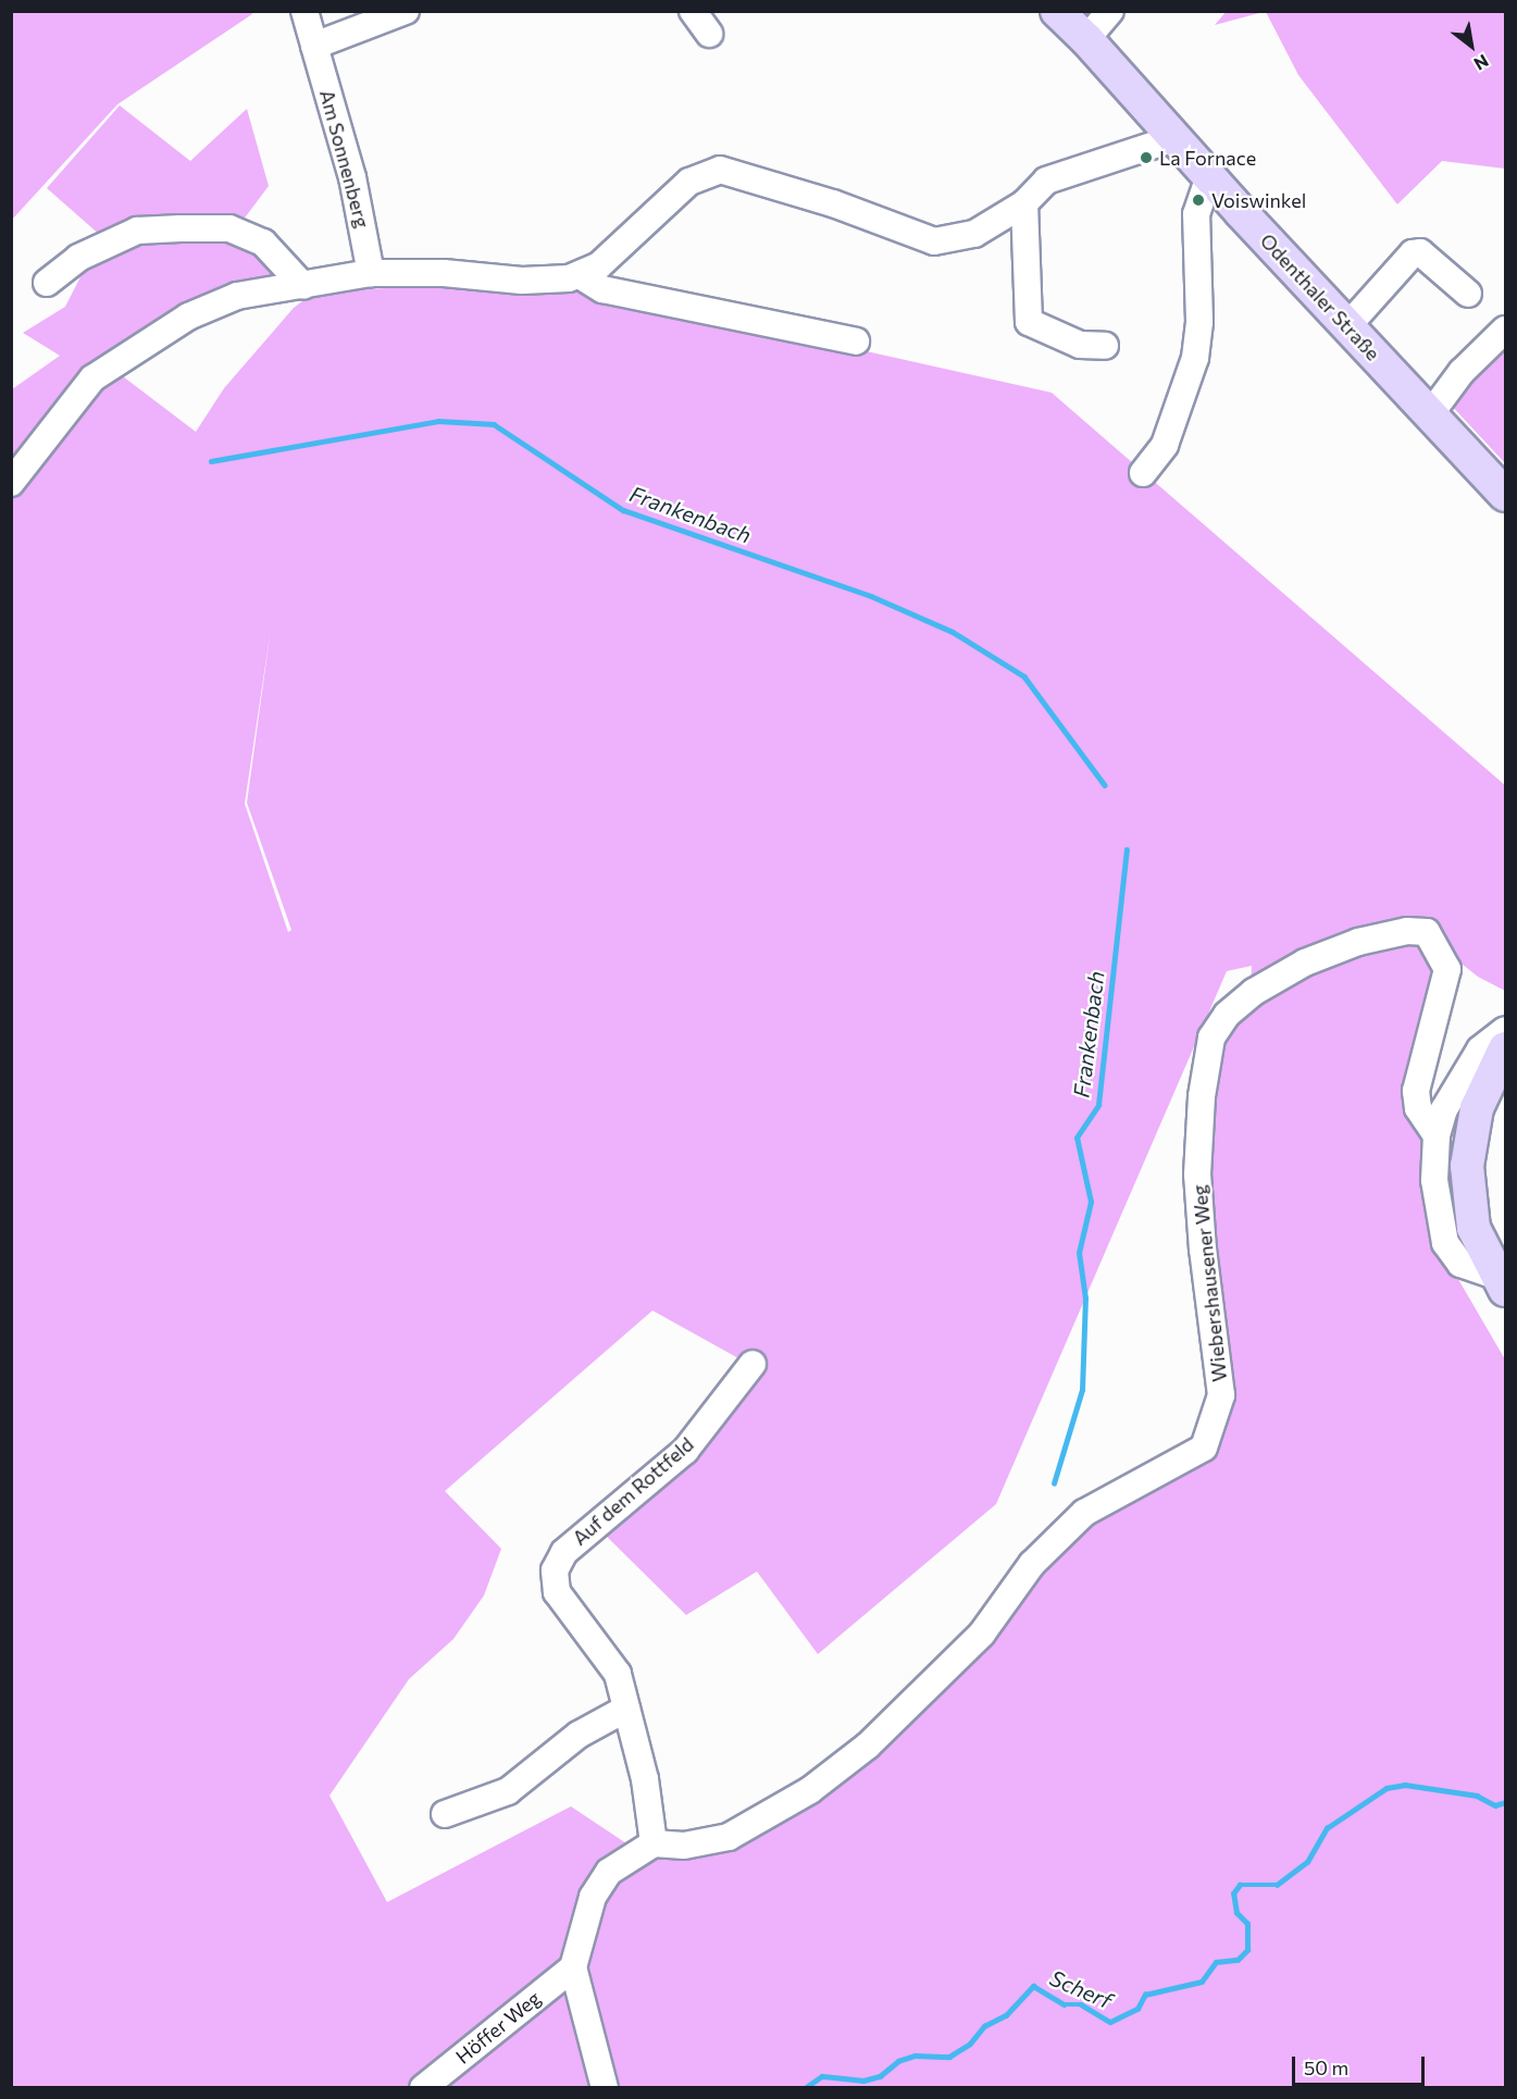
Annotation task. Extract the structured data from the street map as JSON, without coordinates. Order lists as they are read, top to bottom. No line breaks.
{"streets":{"main road":["Odenthaler Straße"],"street":["Am Sonnenberg","Wiebershausener Weg","Auf dem Rottfeld","Höffer Weg"]},"crossings":[["Wiebershausener Weg","Auf dem Rottfeld"]],"water":["Frankenbach","Scherf"],"places":["La Fornace","Voiswinkel"],"scale_bar":"50 m","north":"bottom right"}
